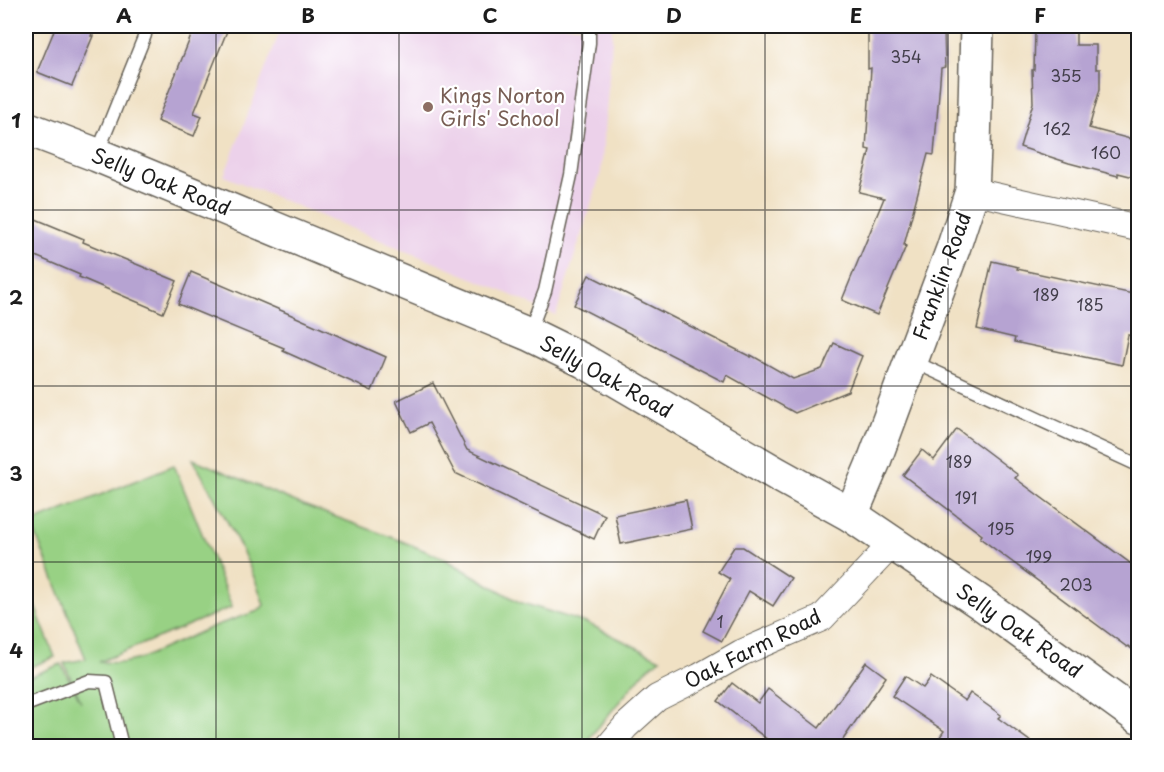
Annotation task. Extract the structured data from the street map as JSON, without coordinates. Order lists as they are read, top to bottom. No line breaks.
{"streets":{"street":["Selly Oak Road","Franklin Road","Oak Farm Road"]},"crossings":[["Selly Oak Road","Franklin Road"],["Selly Oak Road","Oak Farm Road"]],"places":["Kings Norton Girls' School"],"house_numbers":["354","355","162","160","189","185","189","191","195","199","203","1"],"grid":{"columns":["A","B","C","D","E","F"],"rows":["1","2","3","4"]}}
